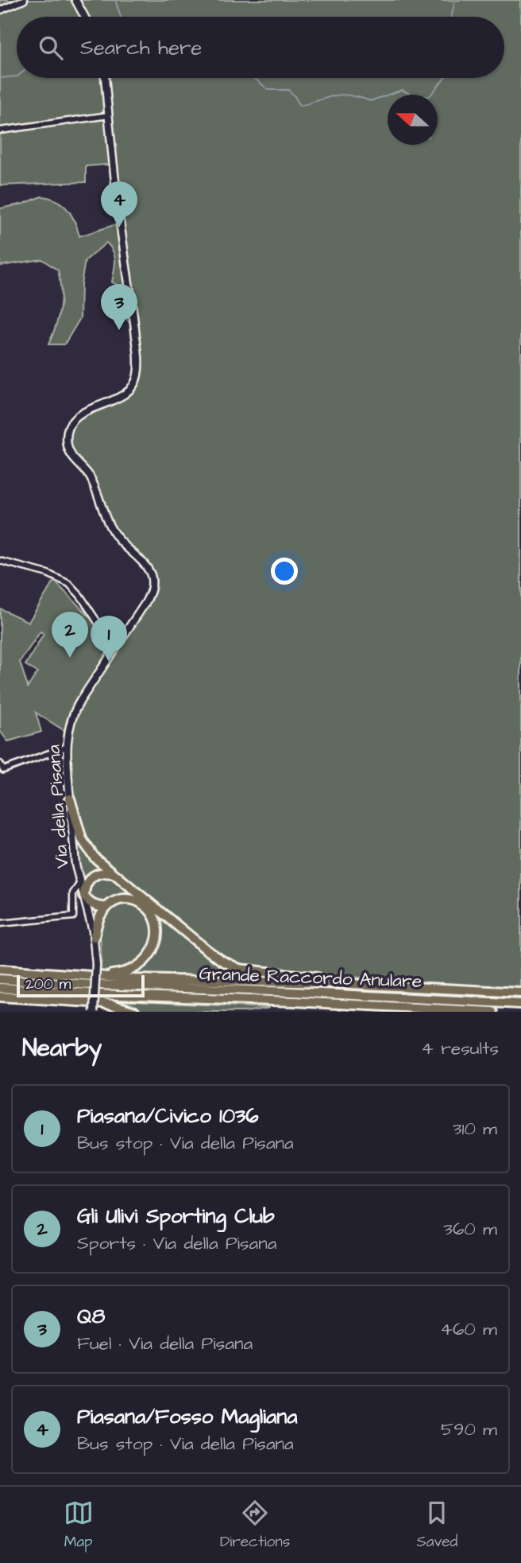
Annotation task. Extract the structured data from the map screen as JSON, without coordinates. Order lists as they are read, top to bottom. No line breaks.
{"streets":{"highway":["Grande Raccordo Anulare"],"main road":["Via della Pisana"]},"scale_bar":"200 m","north":"left","page":{"search":"Search here","pins":["4","3","2","1"],"scale":"200 m","heading":["Nearby","4 results"],"list":[{"mark":"1","name":"Piasana/Civico 1036","note":"Bus stop · Via della Pisana","value":"310 m"},{"mark":"2","name":"Gli Ulivi Sporting Club","note":"Sports · Via della Pisana","value":"360 m"},{"mark":"3","name":"Q8","note":"Fuel · Via della Pisana","value":"460 m"},{"mark":"4","name":"Piasana/Fosso Magliana","note":"Bus stop · Via della Pisana","value":"590 m"}],"nav":["Map","Directions","Saved"]}}
